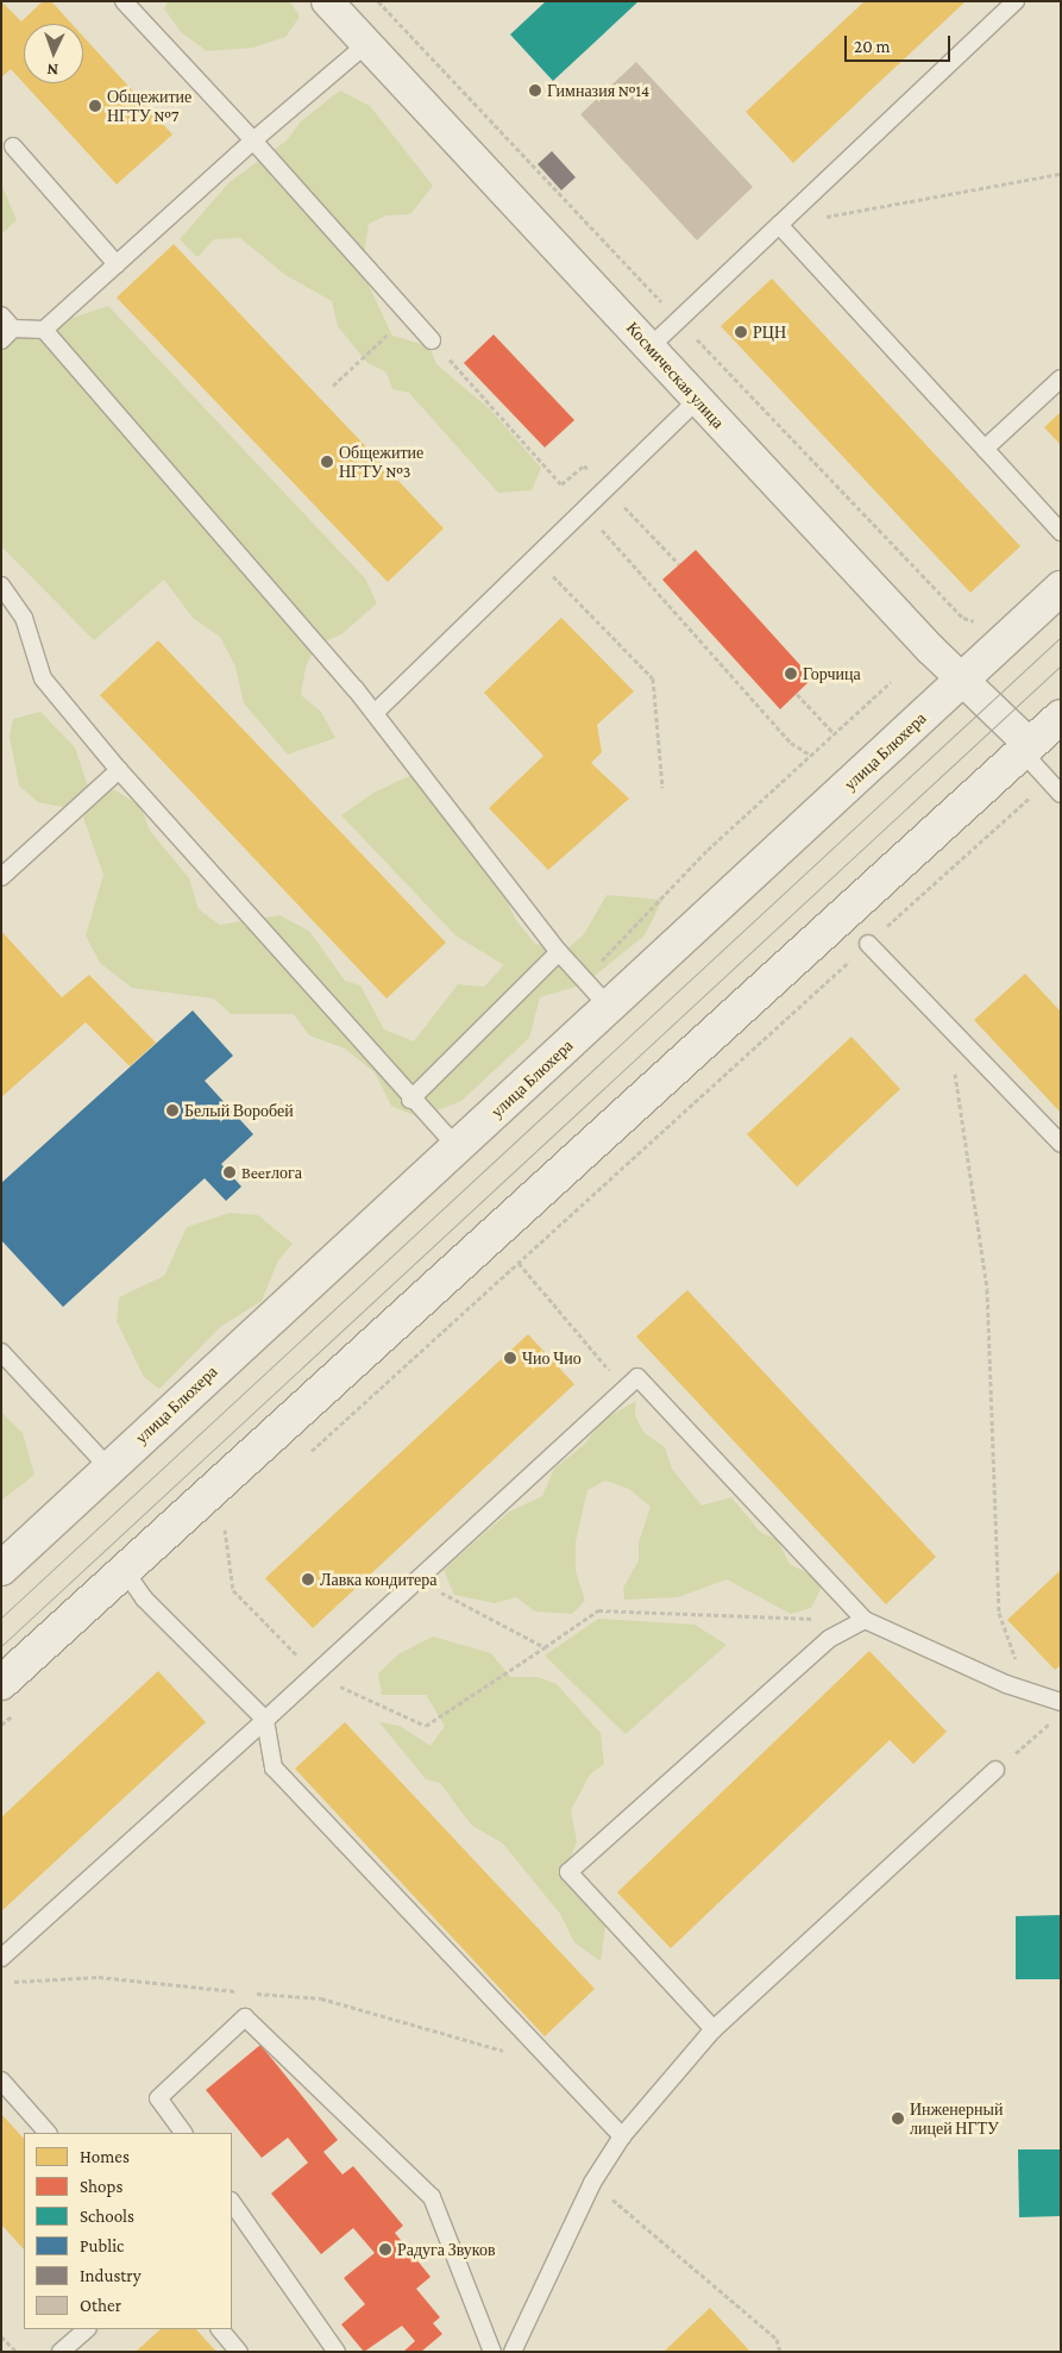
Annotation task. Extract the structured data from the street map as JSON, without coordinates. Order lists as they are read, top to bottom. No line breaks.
{"streets":{"street":["Космическая улица","улица Блюхера"]},"crossings":[["Космическая улица","улица Блюхера"]],"places":["Гимназия №14","Общежитие НГТУ №7","РЦН","Общежитие НГТУ №3","Горчица","Белый Воробей","Beerлога","Чио Чио","Лавка кондитера","Инженерный лицей НГТУ","Радуга Звуков"],"legend":["Homes","Shops","Schools","Public","Industry","Other"],"scale_bar":"20 m","north":"bottom"}
